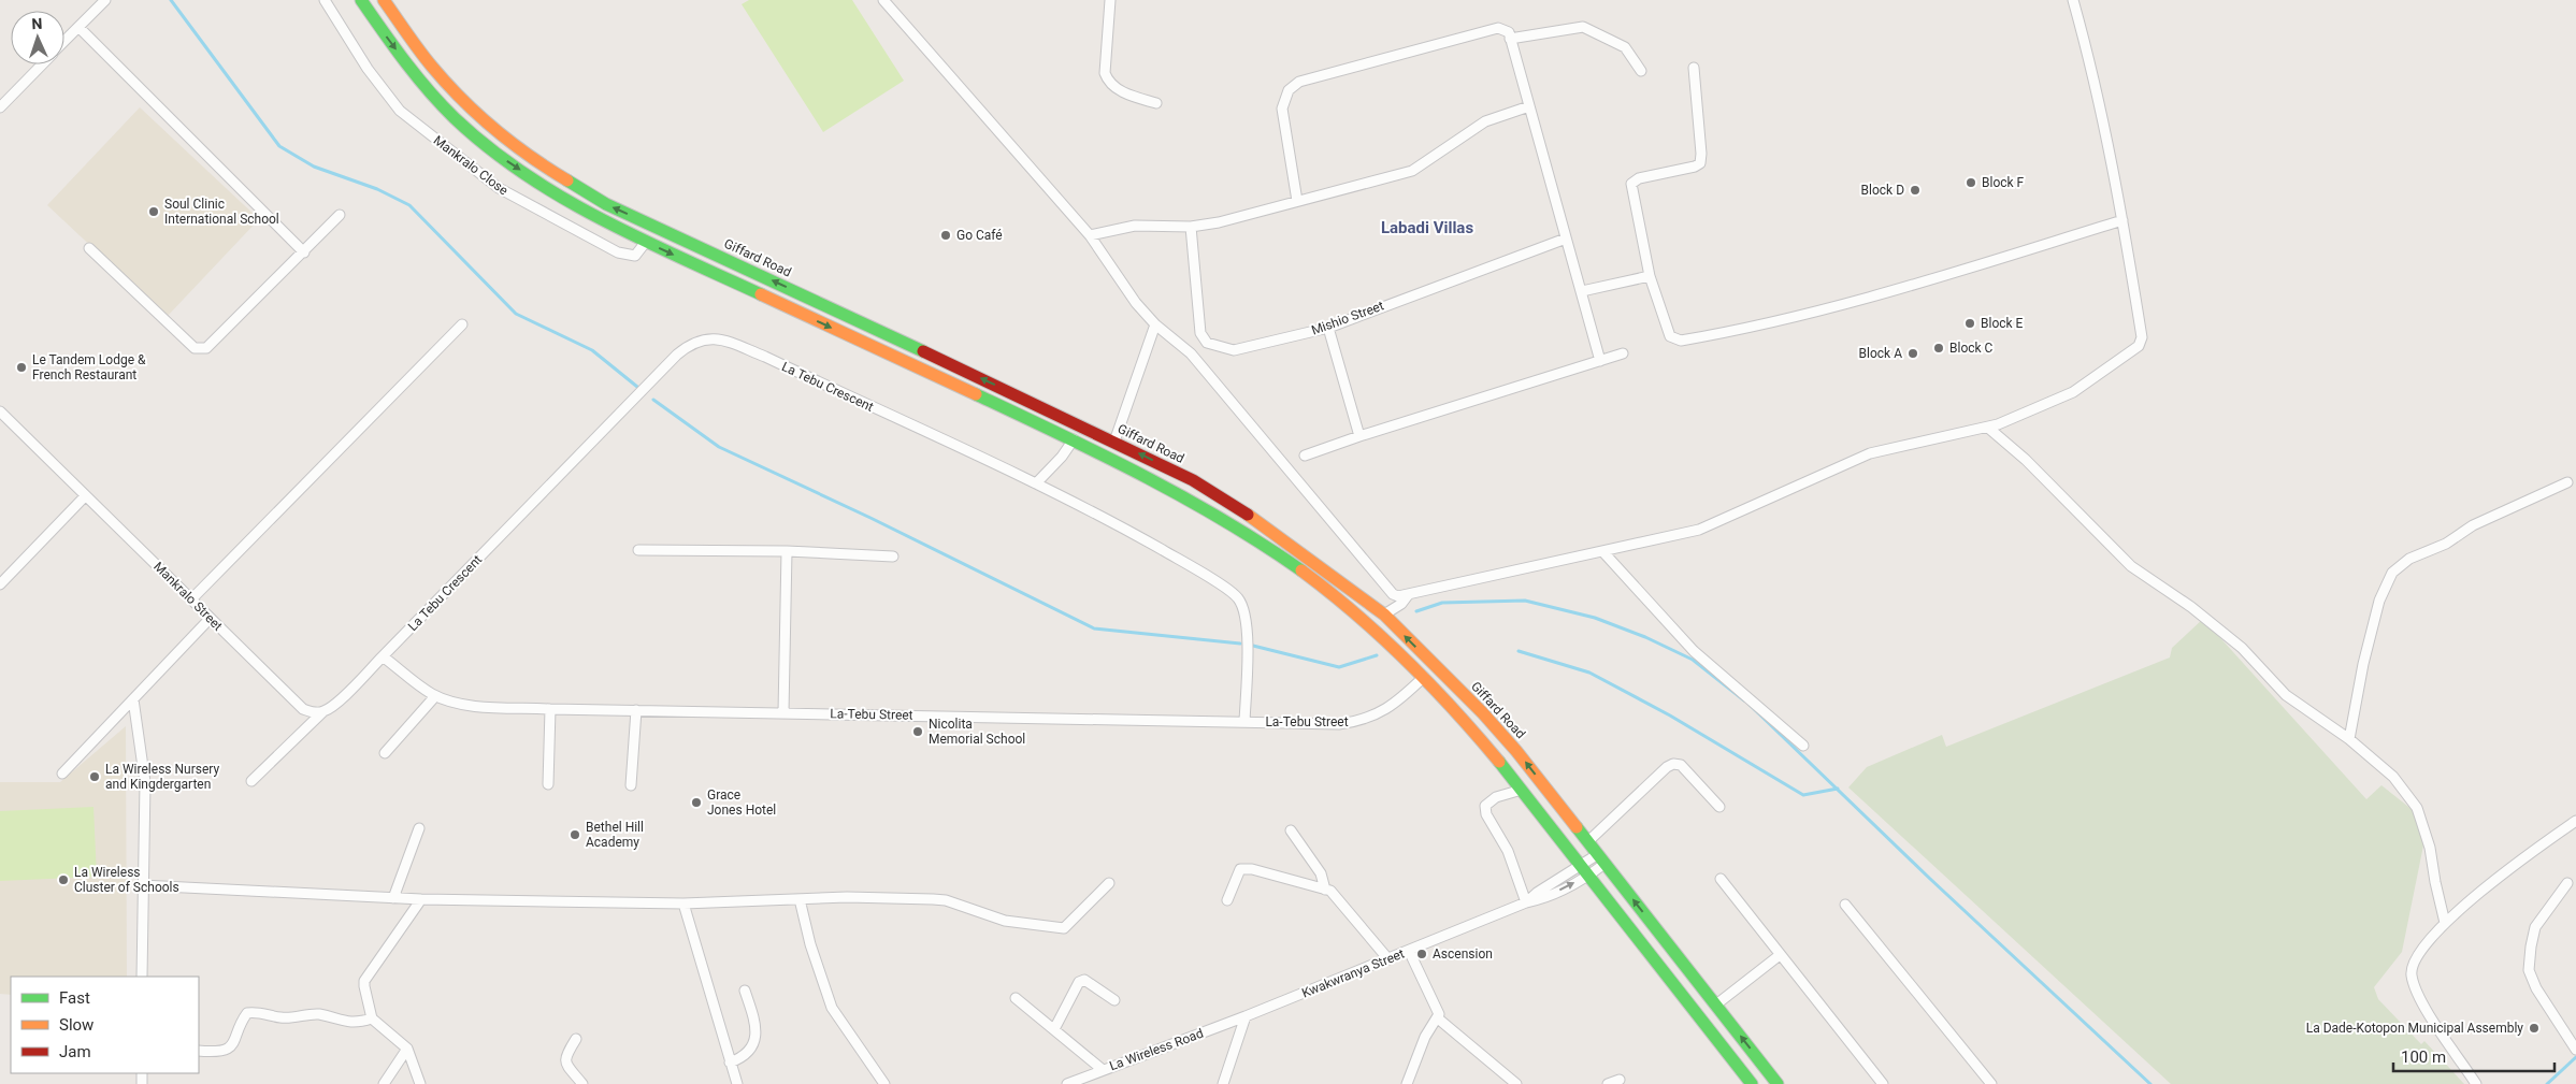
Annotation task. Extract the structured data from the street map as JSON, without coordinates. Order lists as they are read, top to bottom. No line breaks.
{"streets":{"main road":["Giffard Road"],"street":["Mankralo Close","Mishio Street","La Tebu Crescent","Mankralo Street","La-Tebu Street","Kwakwranya Street","La Wireless Road"]},"crossings":[["Giffard Road","Kwakwranya Street"],["La Tebu Crescent","La-Tebu Street"],["Kwakwranya Street","La Wireless Road"]],"districts":["Labadi Villas"],"places":["Block F","Block D","Soul Clinic International School","Go Café","Block E","Block C","Block A","Le Tandem Lodge & French Restaurant","Nicolita Memorial School","La Wireless Nursery and Kingdergarten","Grace Jones Hotel","Bethel Hill Academy","La Wireless Cluster of Schools","Ascension","La Dade-Kotopon Municipal Assembly"],"legend":["Fast","Slow","Jam"],"scale_bar":"100 m","north":"top"}
